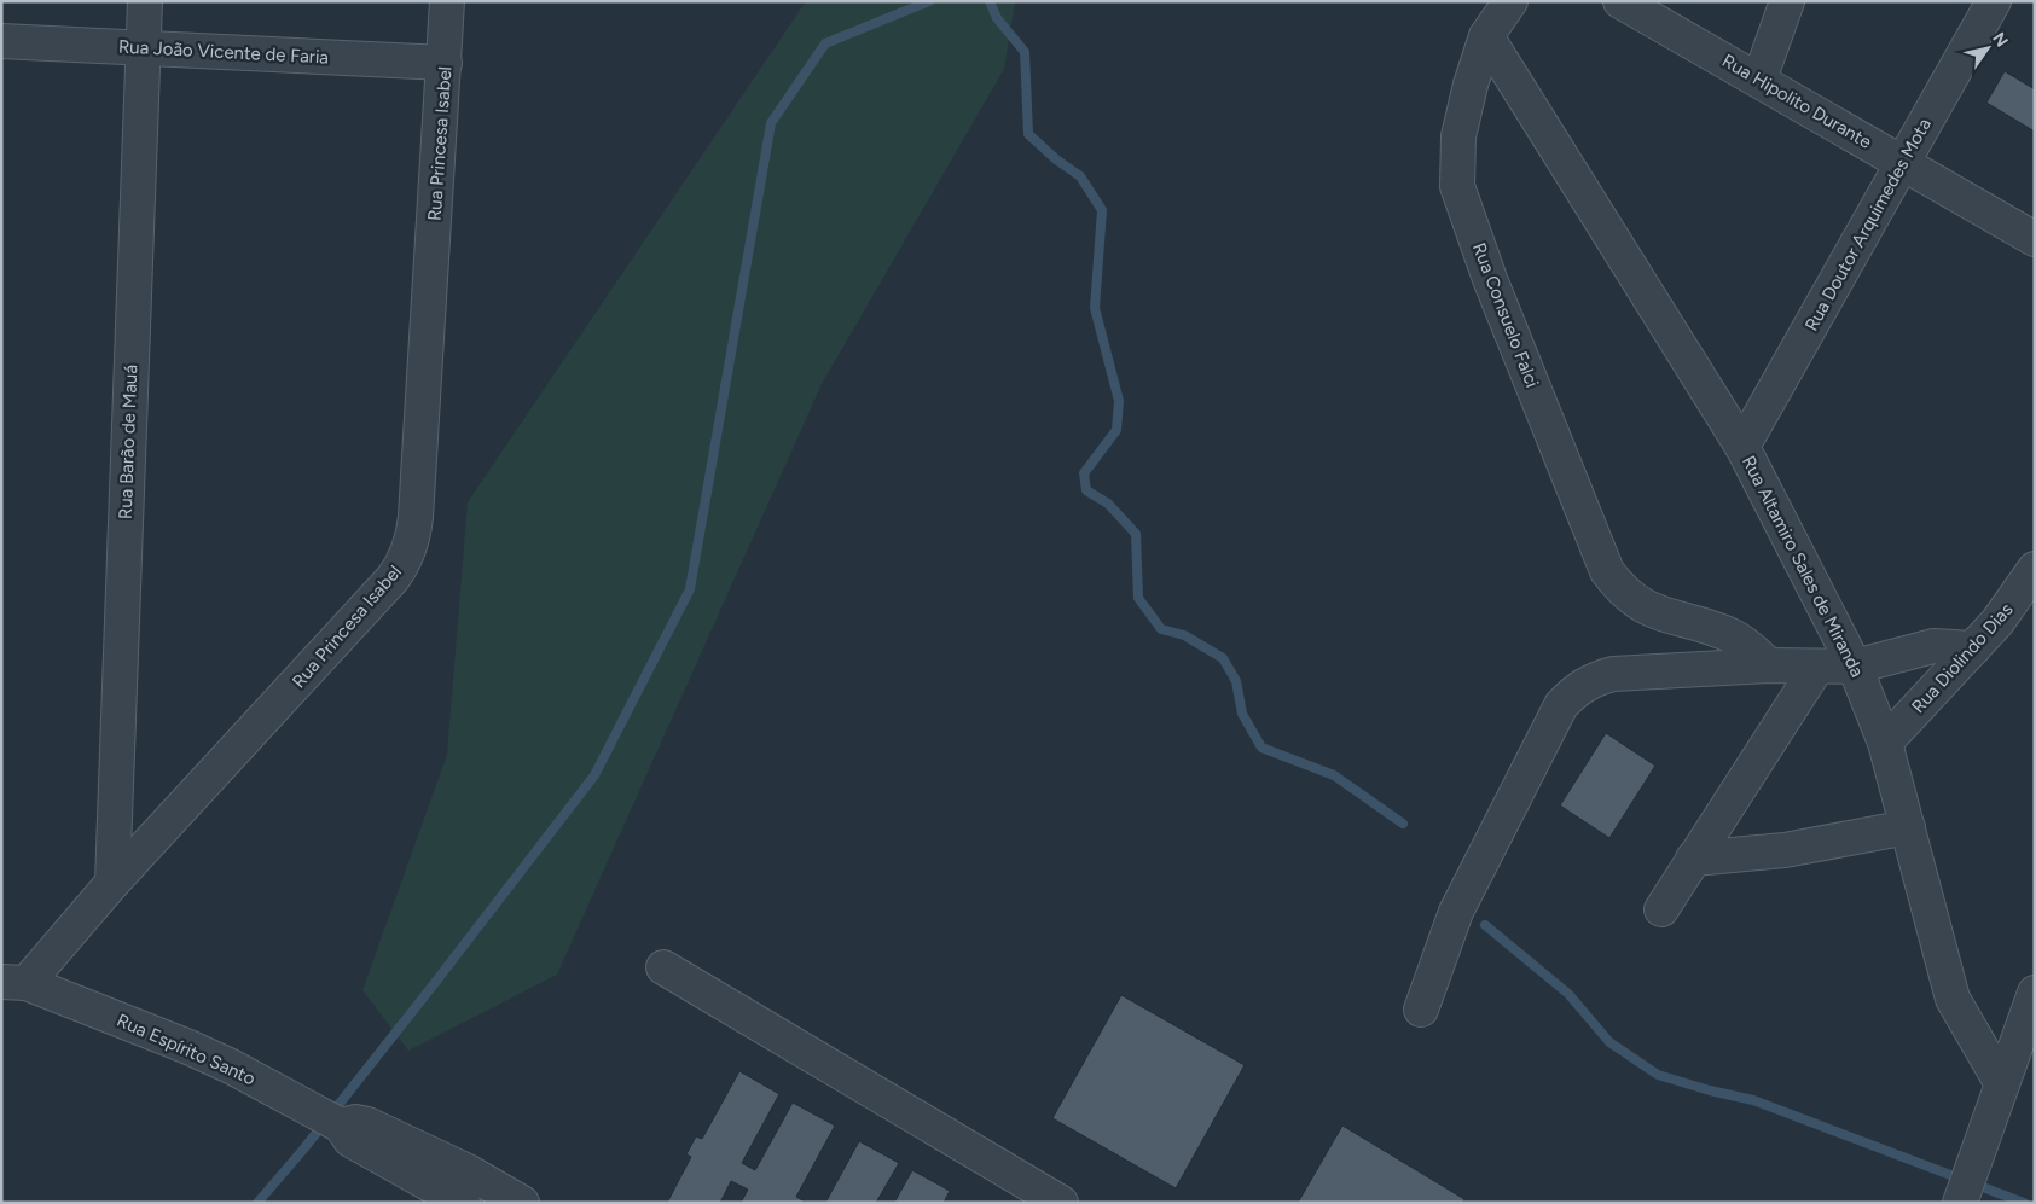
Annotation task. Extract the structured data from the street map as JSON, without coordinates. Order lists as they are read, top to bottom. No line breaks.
{"streets":{"street":["Rua João Vicente de Faria","Rua Hipolito Durante","Rua Princesa Isabel","Rua Doutor Arquimedes Mota","Rua Consuelo Falci","Rua Barão de Mauá","Rua Altamiro Sales de Miranda","Rua Diolindo Dias","Rua Espírito Santo"]},"crossings":[["Rua João Vicente de Faria","Rua Princesa Isabel"],["Rua João Vicente de Faria","Rua Barão de Mauá"],["Rua Hipolito Durante","Rua Doutor Arquimedes Mota"],["Rua Princesa Isabel","Rua Barão de Mauá"],["Rua Princesa Isabel","Rua Espírito Santo"],["Rua Doutor Arquimedes Mota","Rua Altamiro Sales de Miranda"],["Rua Consuelo Falci","Rua Altamiro Sales de Miranda"],["Rua Altamiro Sales de Miranda","Rua Diolindo Dias"]],"north":"top right"}
